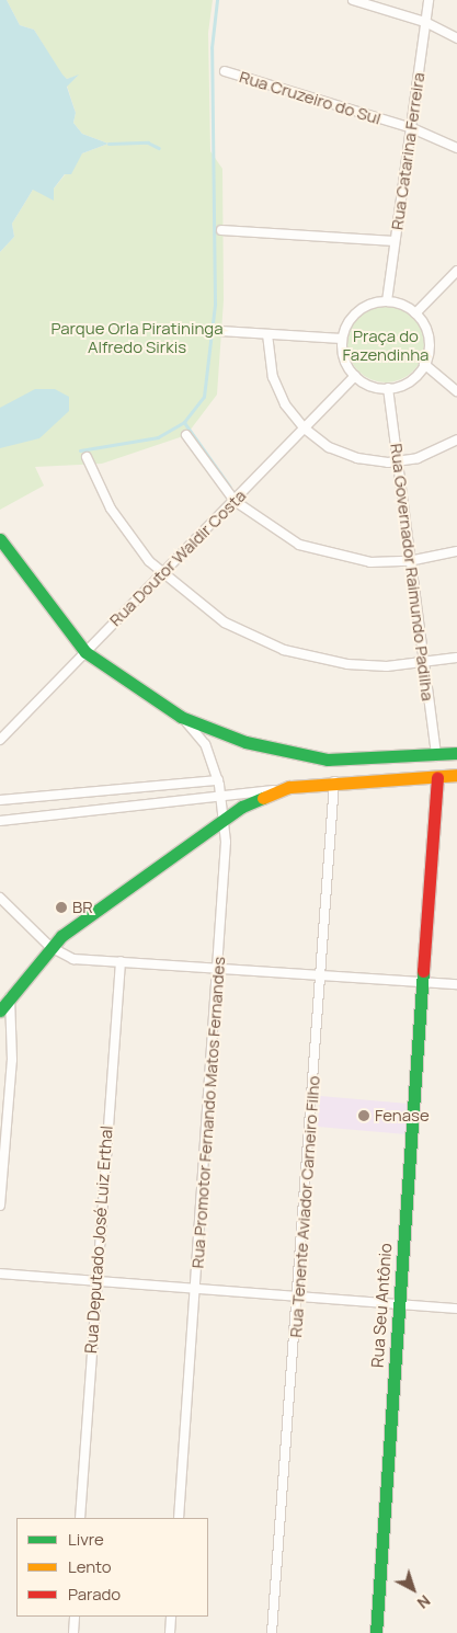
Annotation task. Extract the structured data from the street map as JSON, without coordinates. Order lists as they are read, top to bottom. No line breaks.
{"streets":{"main road":["Rua Seu Antônio"],"street":["Rua Cruzeiro do Sul","Rua Catarina Ferreira","Rua Doutor Waldir Costa","Rua Governador Raimundo Padilha","Rua Promotor Fernando Matos Fernandes","Rua Tenente Aviador Carneiro Filho","Rua Deputado José Luiz Erthal"]},"crossings":[["Rua Cruzeiro do Sul","Rua Catarina Ferreira"],["Rua Catarina Ferreira","Rua Doutor Waldir Costa"],["Rua Catarina Ferreira","Rua Governador Raimundo Padilha"],["Rua Doutor Waldir Costa","Rua Governador Raimundo Padilha"]],"parks":["Parque Orla Piratininga Alfredo Sirkis","Praça do Fazendinha"],"places":["BR","Fenase"],"legend":["Livre","Lento","Parado"],"north":"bottom right"}
